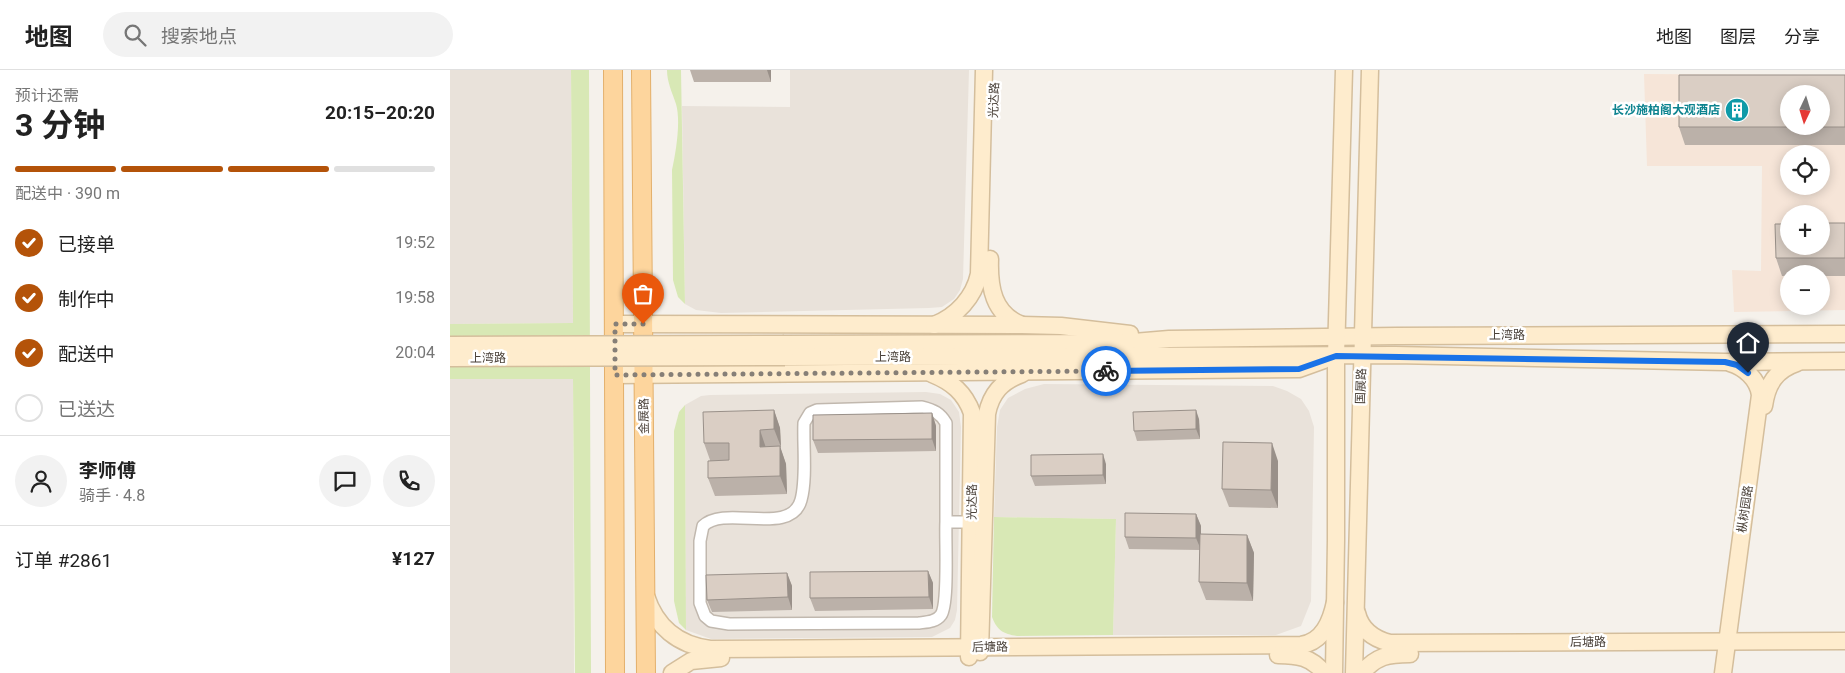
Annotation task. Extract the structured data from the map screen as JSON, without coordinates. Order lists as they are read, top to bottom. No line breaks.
{"streets":{"main road":["光达路","上湾路","国展路","金展路","枞树园路","后塘路"]},"crossings":[["光达路","上湾路"],["光达路","后塘路"],["上湾路","国展路"],["上湾路","金展路"],["上湾路","枞树园路"],["国展路","后塘路"],["金展路","后塘路"],["枞树园路","后塘路"]],"places":{"building":["长沙施柏阁大观酒店"]},"north":"bottom","page":{"header":"地图","search":"搜索地点","nav":["地图","图层","分享"],"heading":["3 分钟","预计还需","20:15–20:20"],"panel":["李师傅","骑手 · 4.8","订单 #2861","¥127"],"map_buttons":["+","−"],"bar":"配送中 · 390 m","list":[["已接单","19:52"],["制作中","19:58"],["配送中","20:04"],"已送达"]}}
